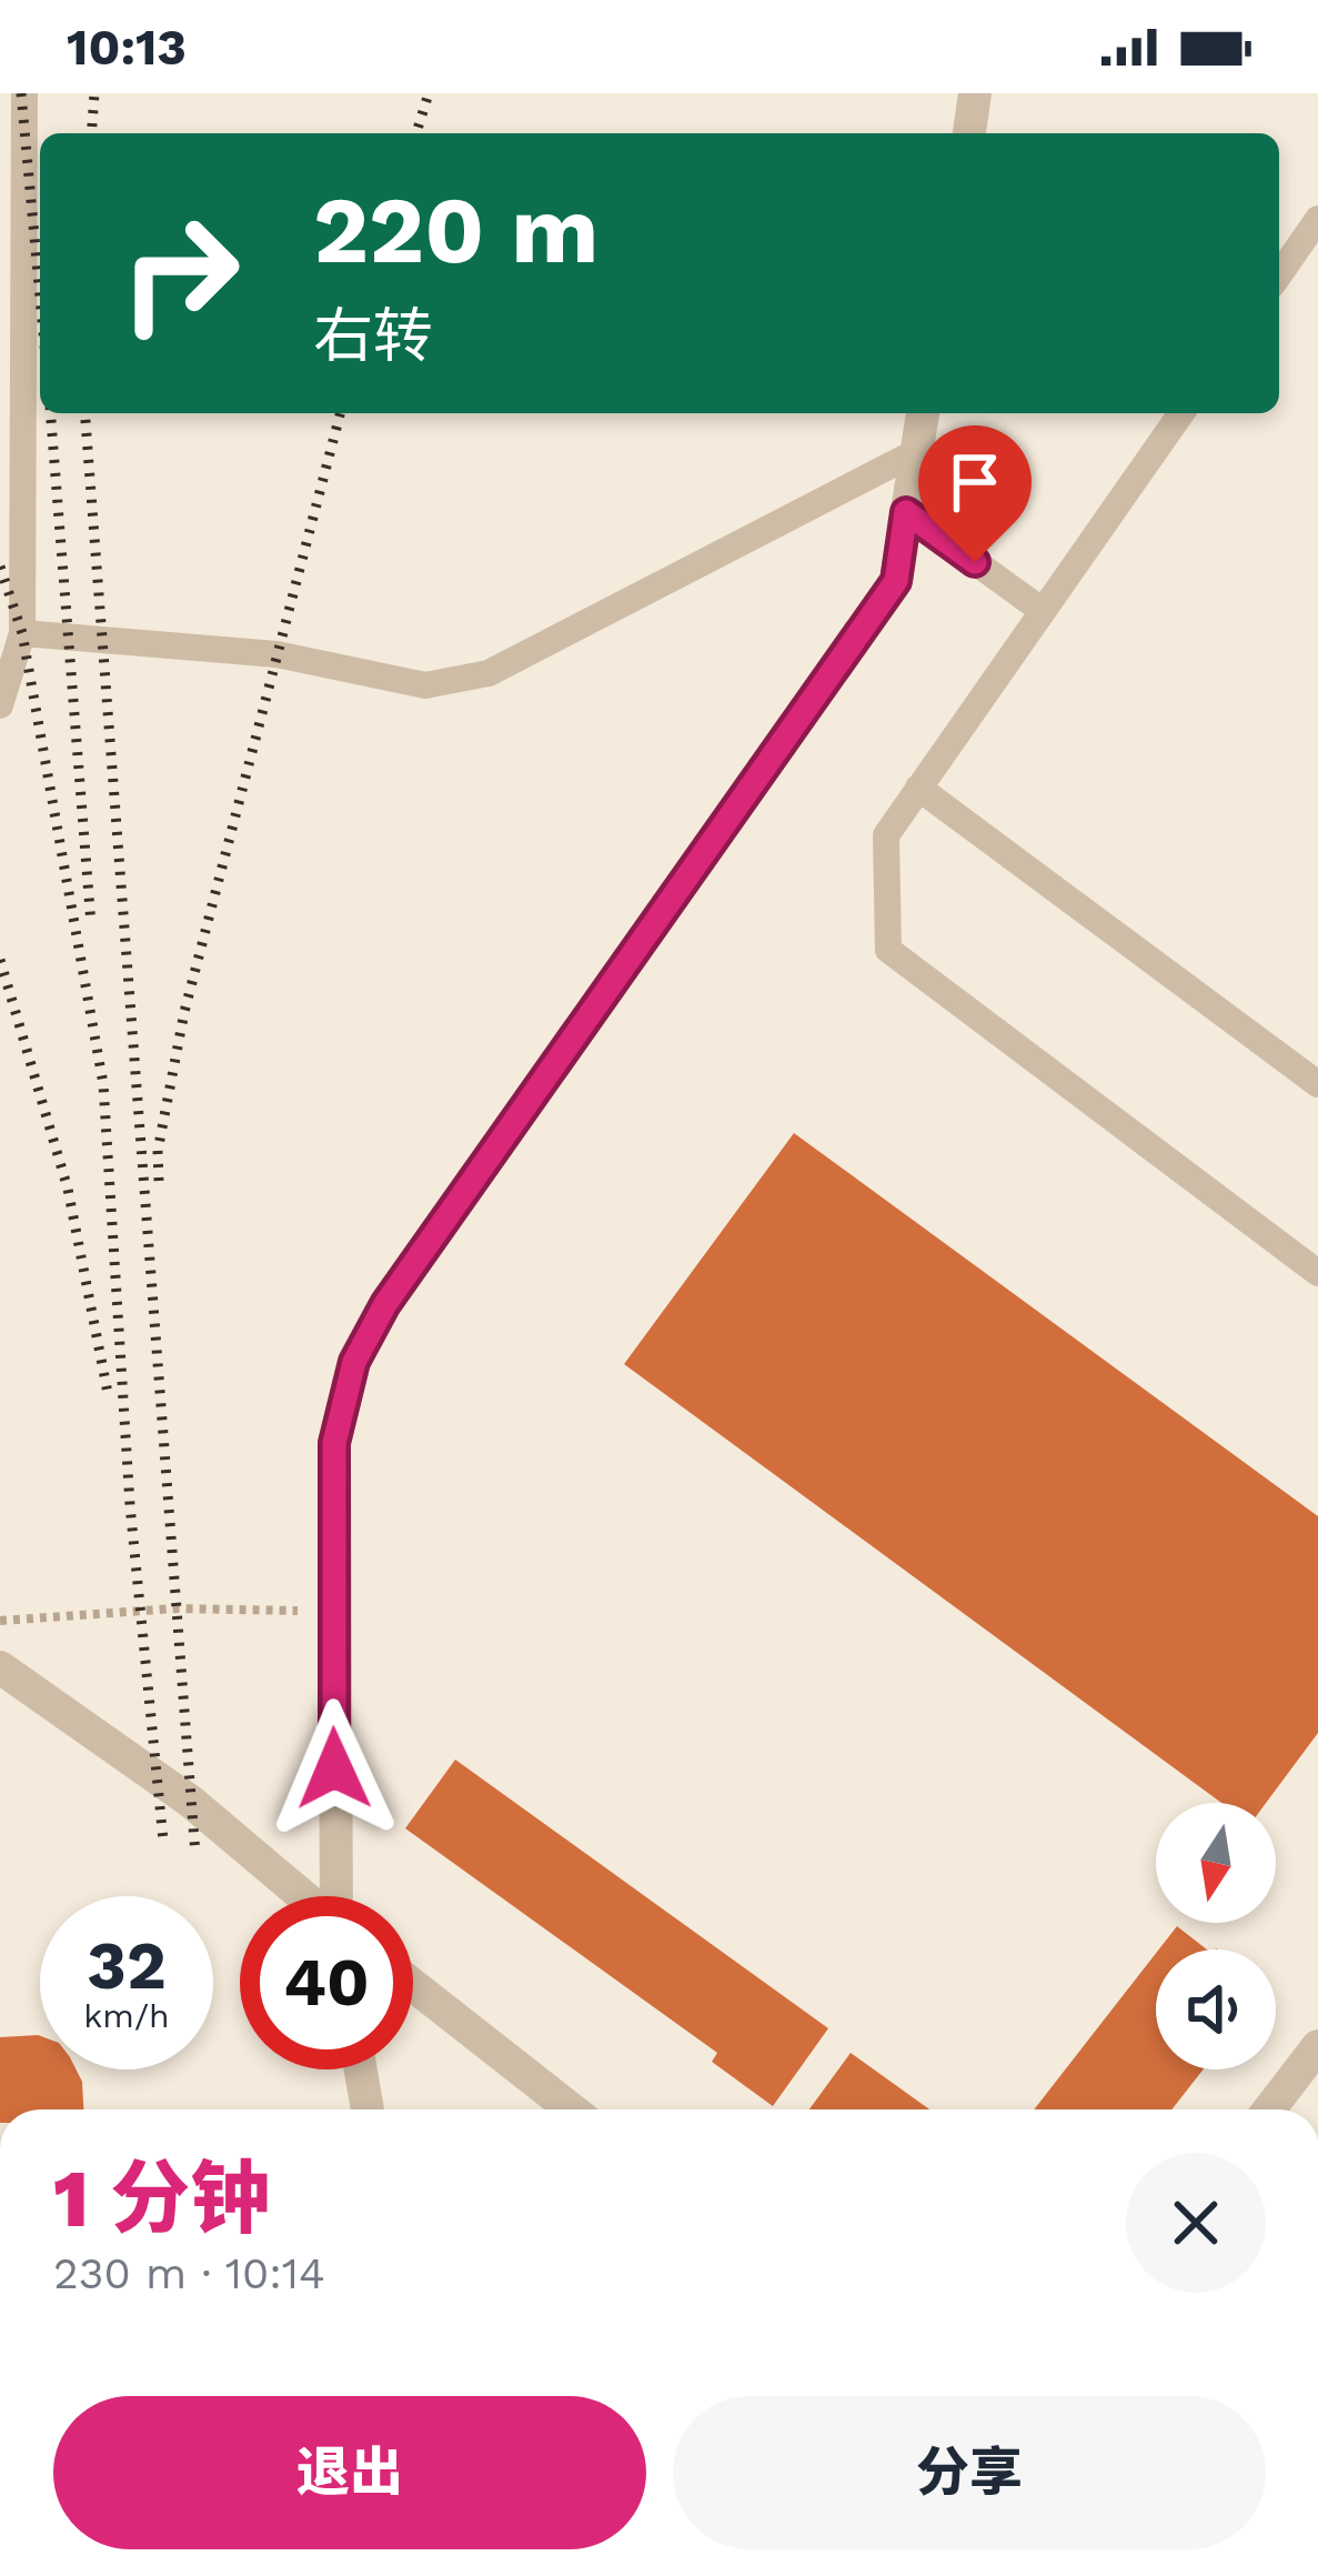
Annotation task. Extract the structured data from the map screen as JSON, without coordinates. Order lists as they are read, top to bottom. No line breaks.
{"north":"bottom","page":{"status":"10:13","turn":["220 m","右转"],"speed":"32 km/h","limit":"40","heading":["1 分钟","230 m · 10:14"],"buttons":["退出","分享"]}}
